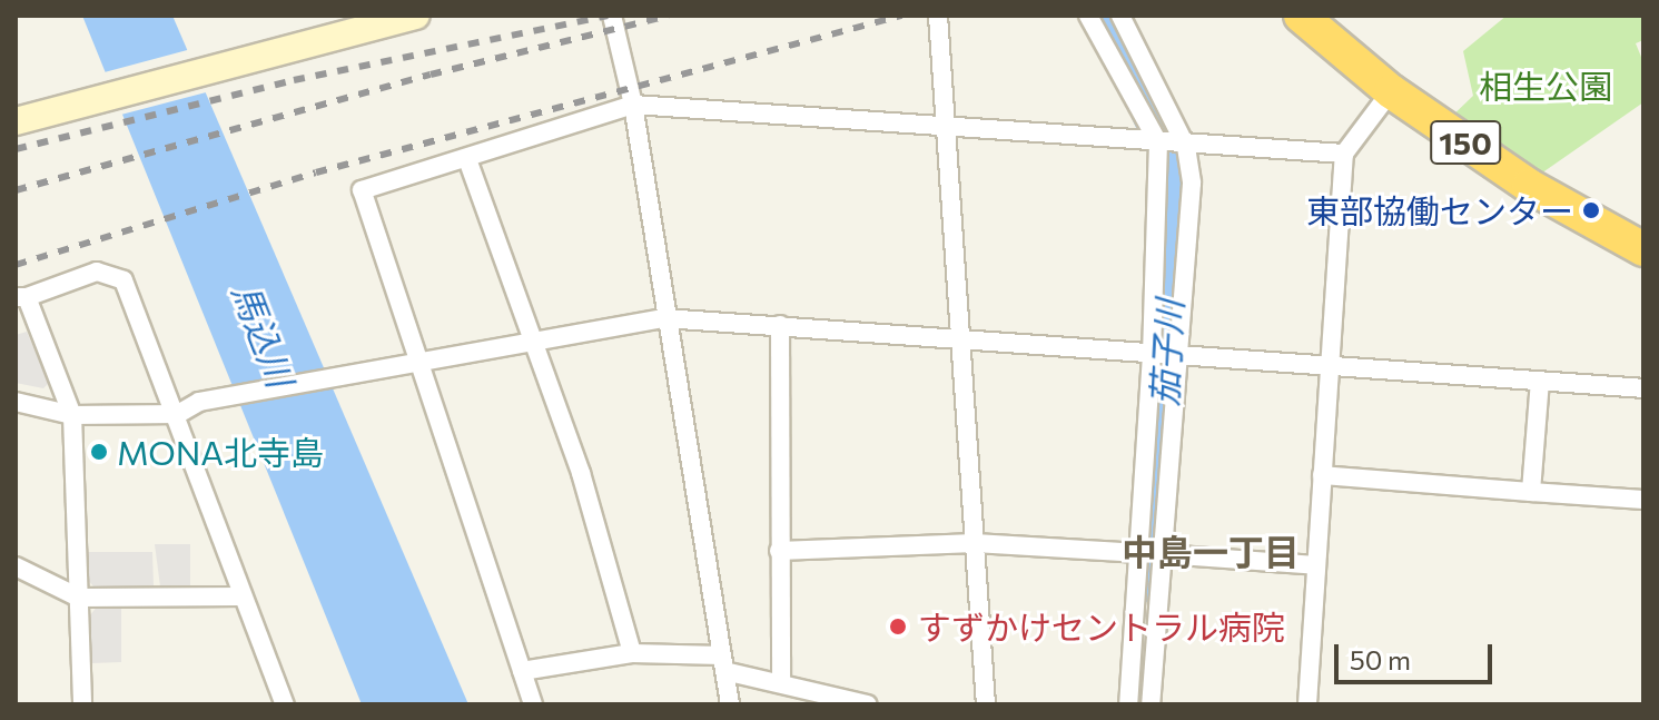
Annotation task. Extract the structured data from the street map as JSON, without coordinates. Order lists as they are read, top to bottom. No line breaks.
{"streets":{"highway":["150"]},"districts":["中島一丁目"],"water":["馬込川","茄子川"],"parks":["相生公園"],"places":["東部協働センター","MONA北寺島","すずかけセントラル病院"],"scale_bar":"50 m"}
